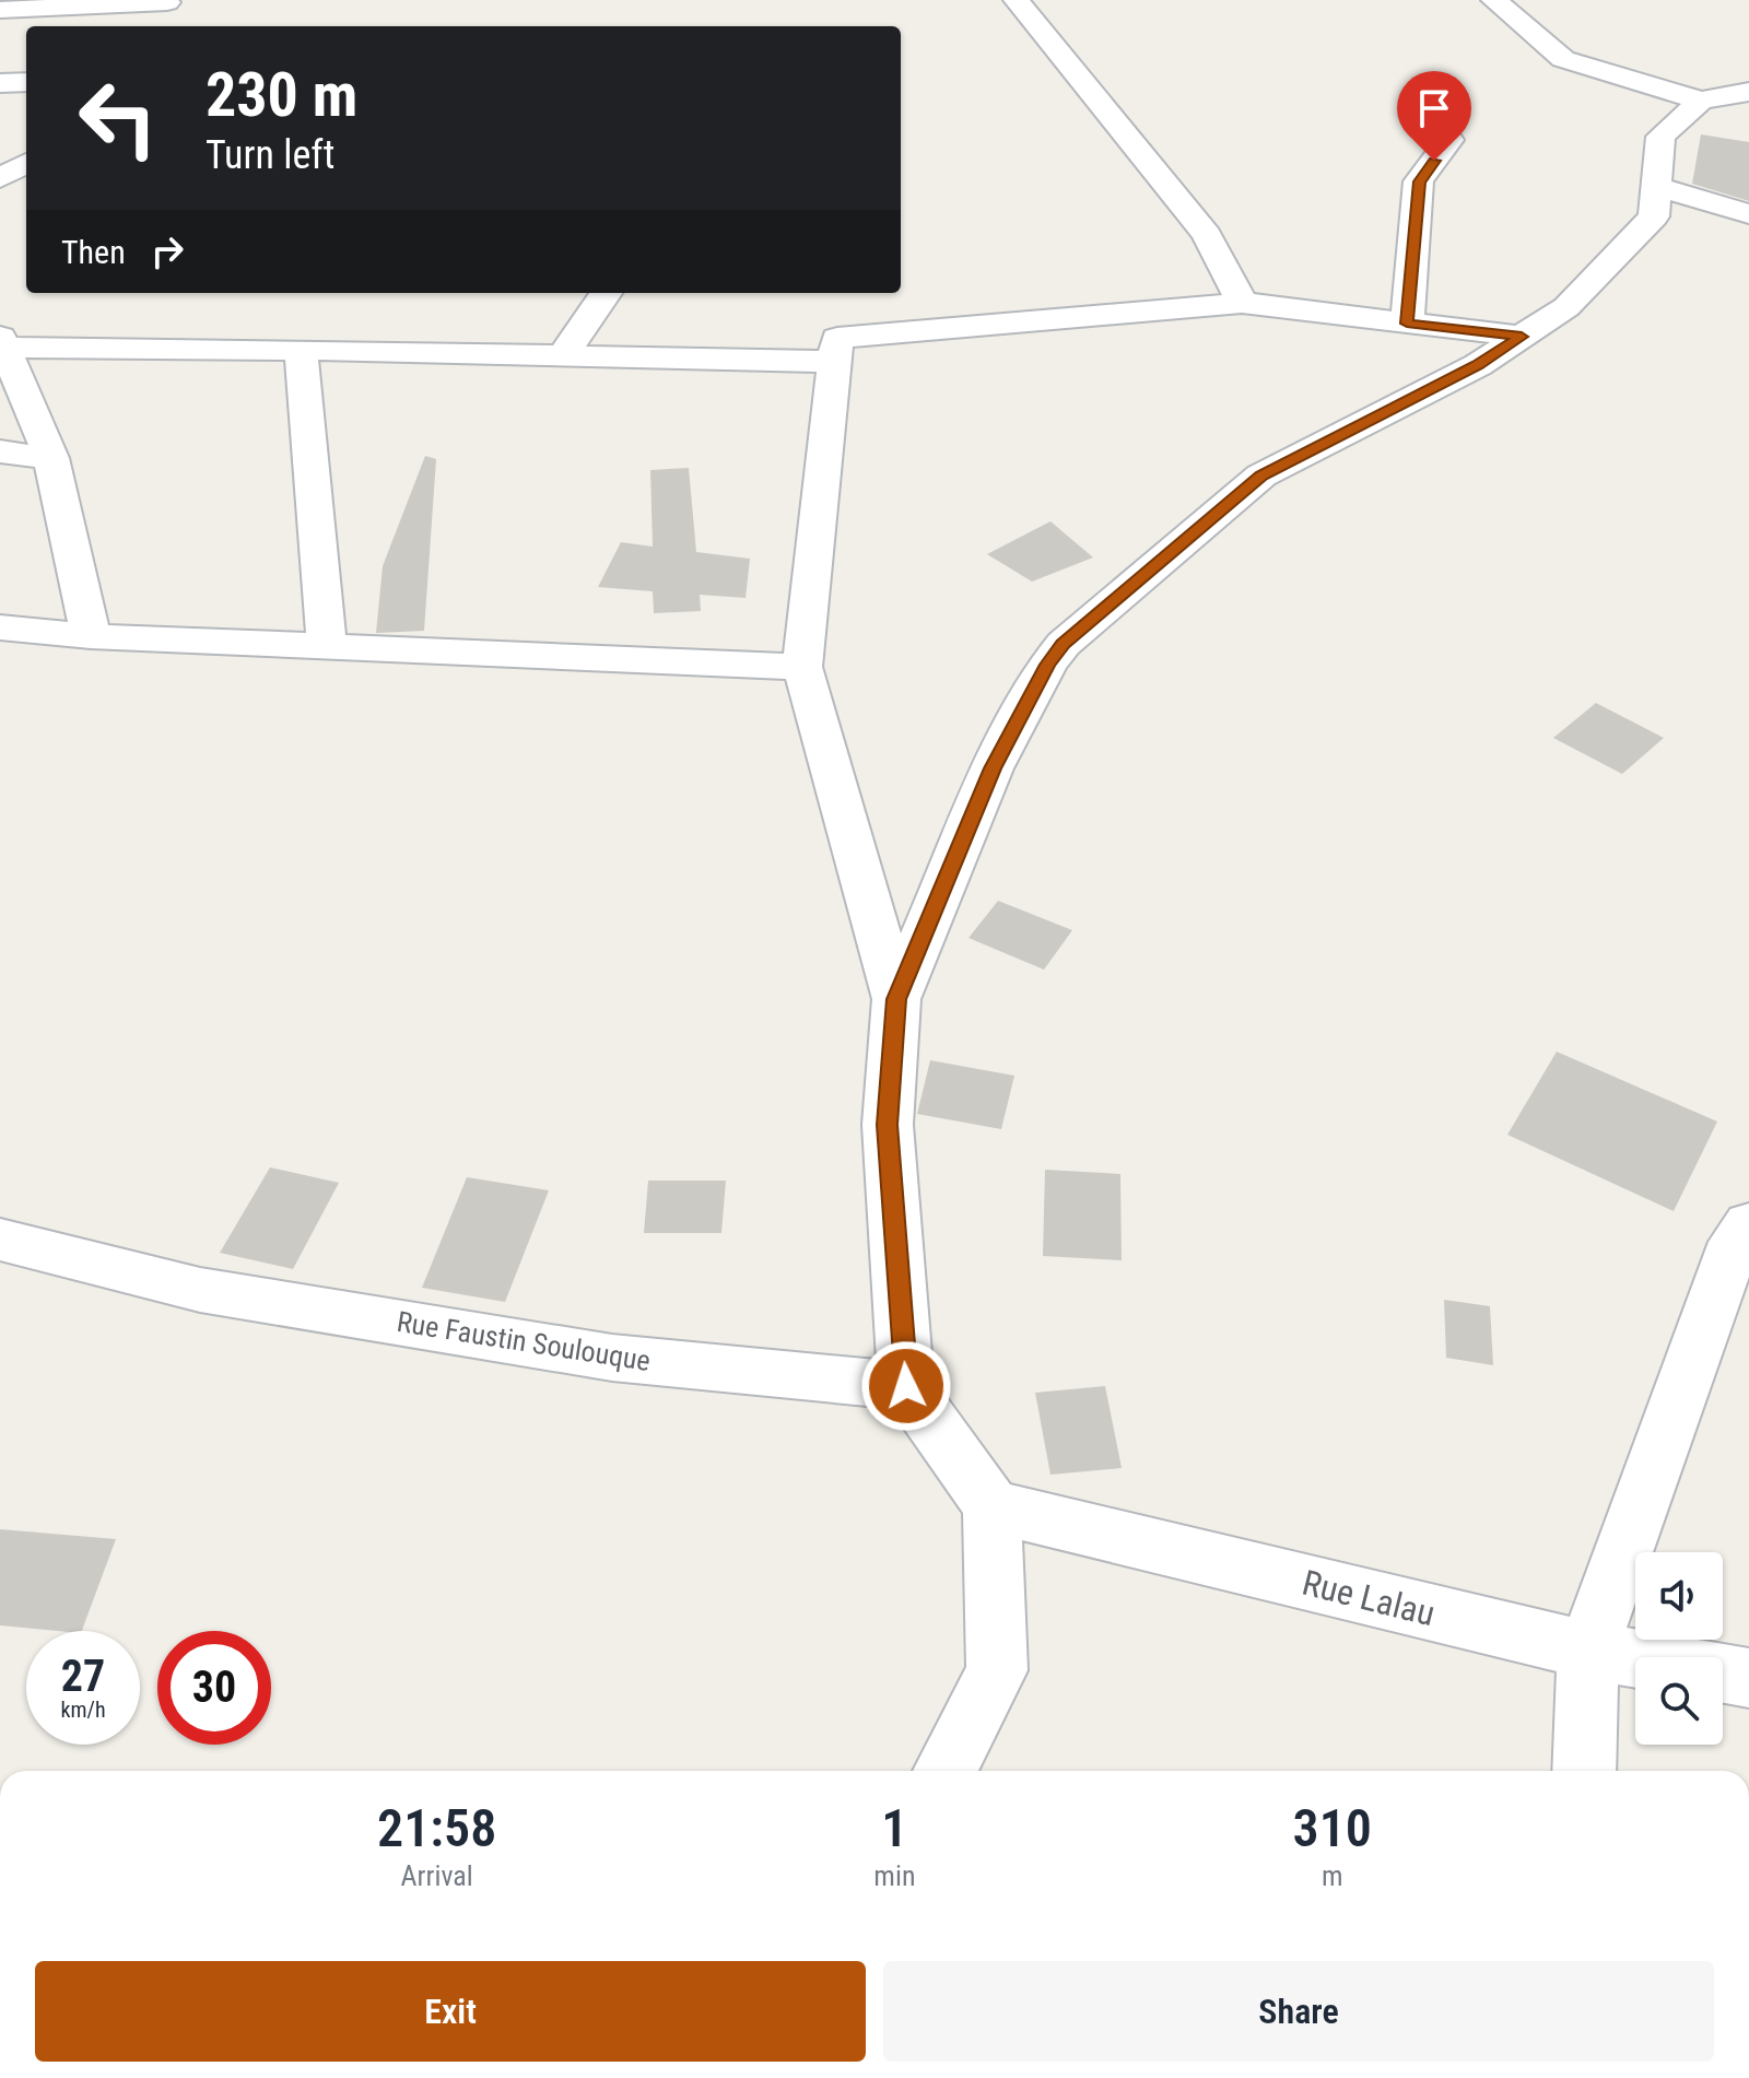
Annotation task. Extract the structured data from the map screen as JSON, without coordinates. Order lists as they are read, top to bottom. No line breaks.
{"streets":{"street":["Rue Faustin Soulouque","Rue Lalau"]},"page":{"turn":["230 m","Turn left"],"then":"Then","speed":"27 km/h","limit":"30","eta":["21:58","Arrival","1","min","310","m"],"buttons":["Exit","Share"]}}
